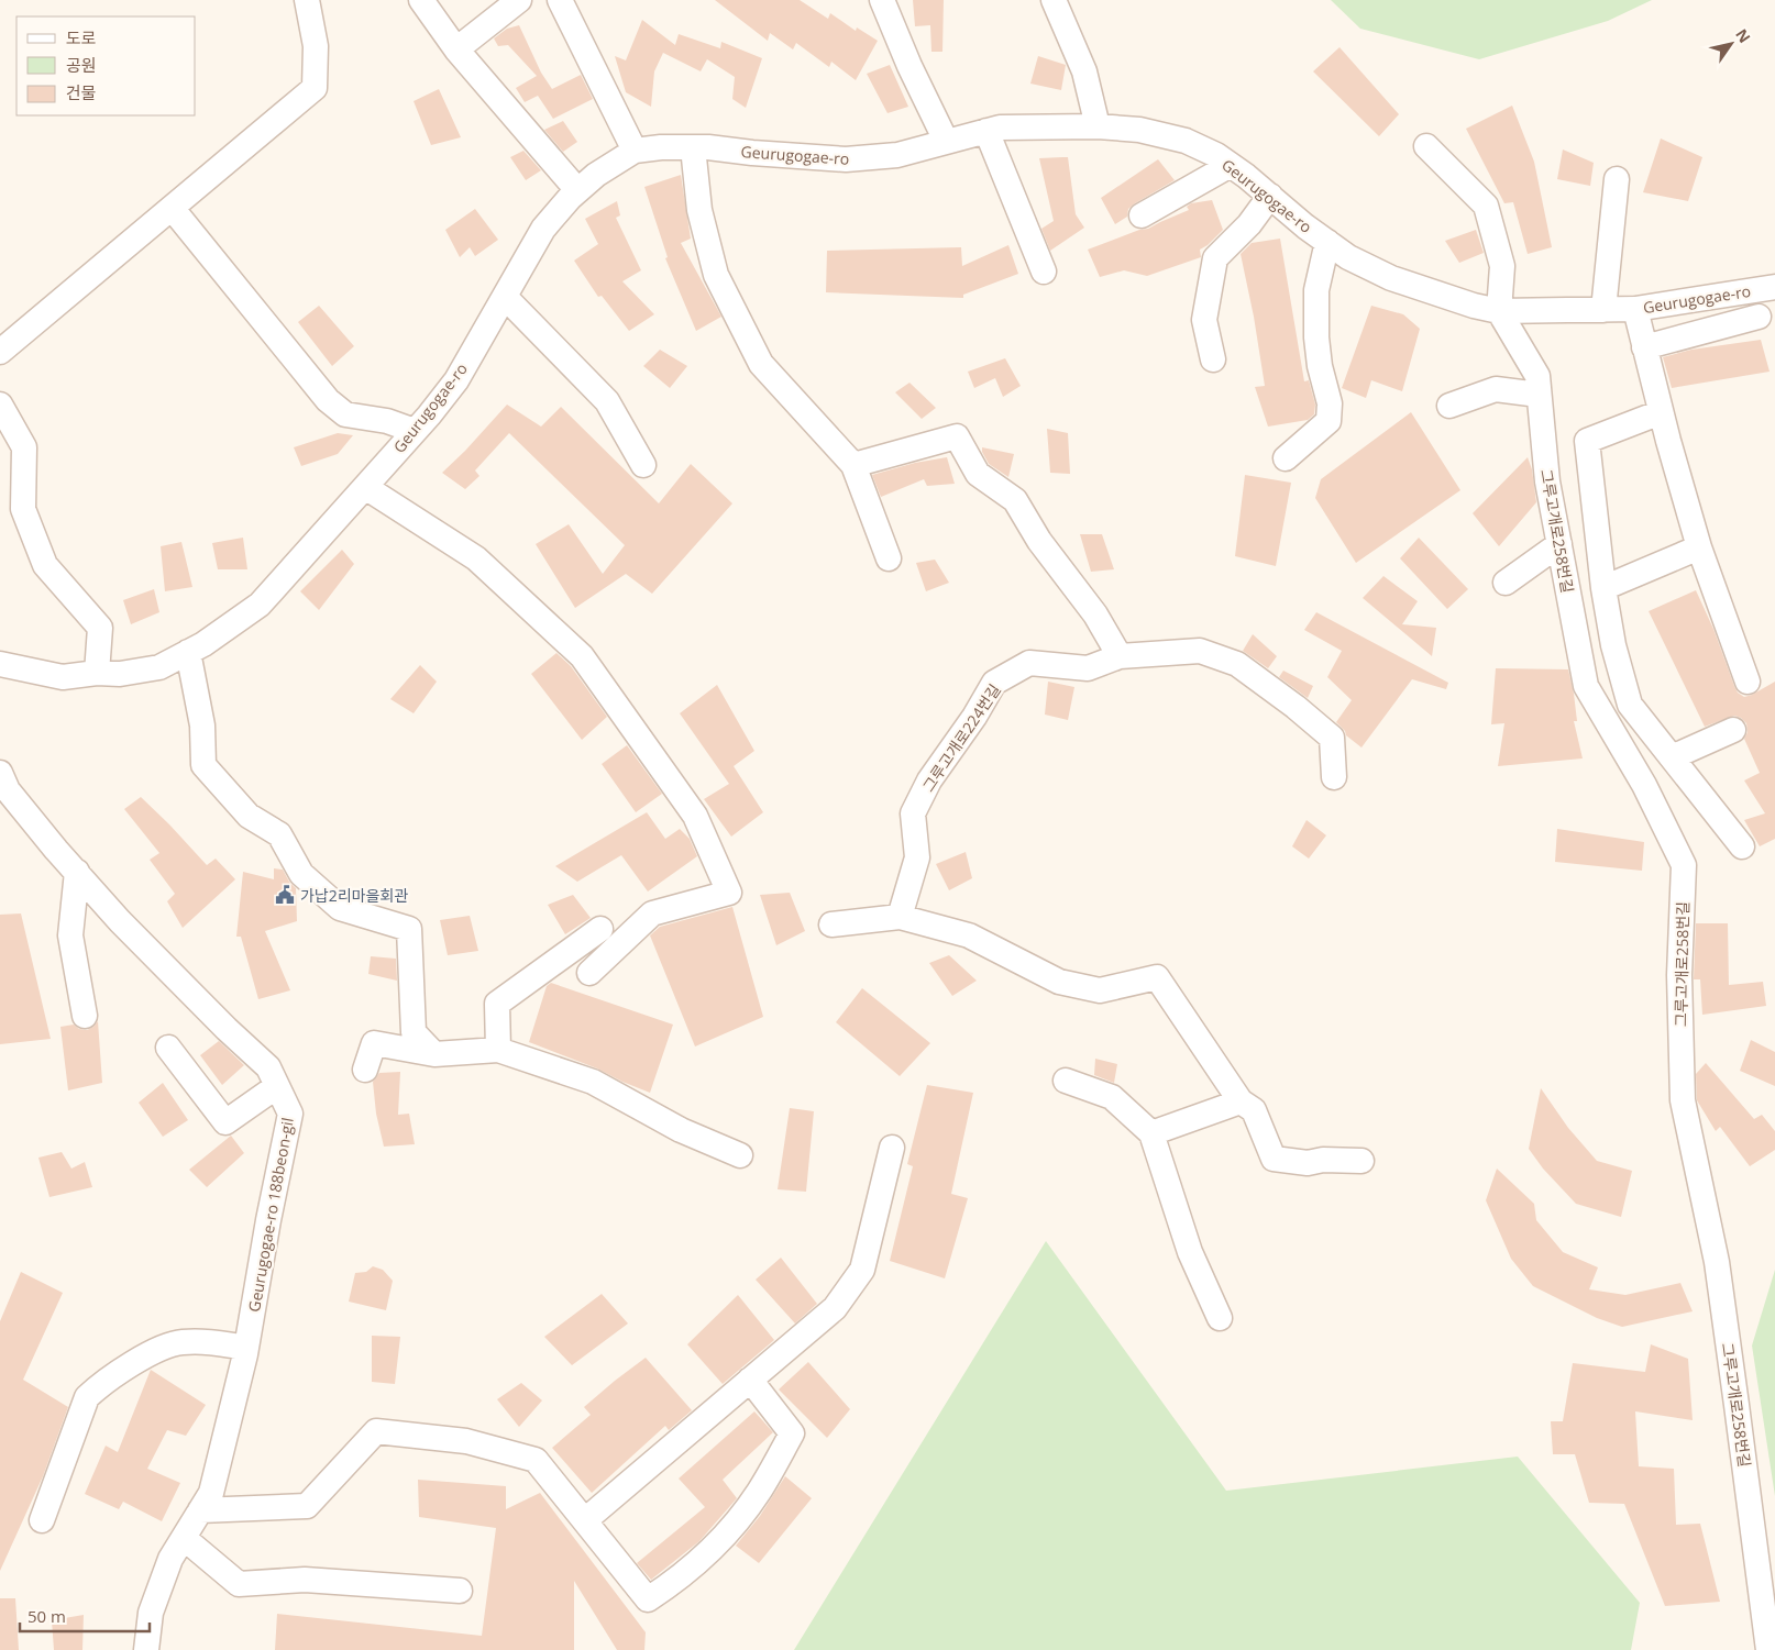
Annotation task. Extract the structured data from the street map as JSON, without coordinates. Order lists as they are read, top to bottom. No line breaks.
{"streets":{"street":["Geurugogae-ro","그루고개로258번길","그루고개로224번길","Geurugogae-ro 188beon-gil"]},"crossings":[["Geurugogae-ro","그루고개로258번길"]],"places":{"public building":["가납2리마을회관"]},"legend":["도로","공원","건물"],"scale_bar":"50 m","north":"top right"}
